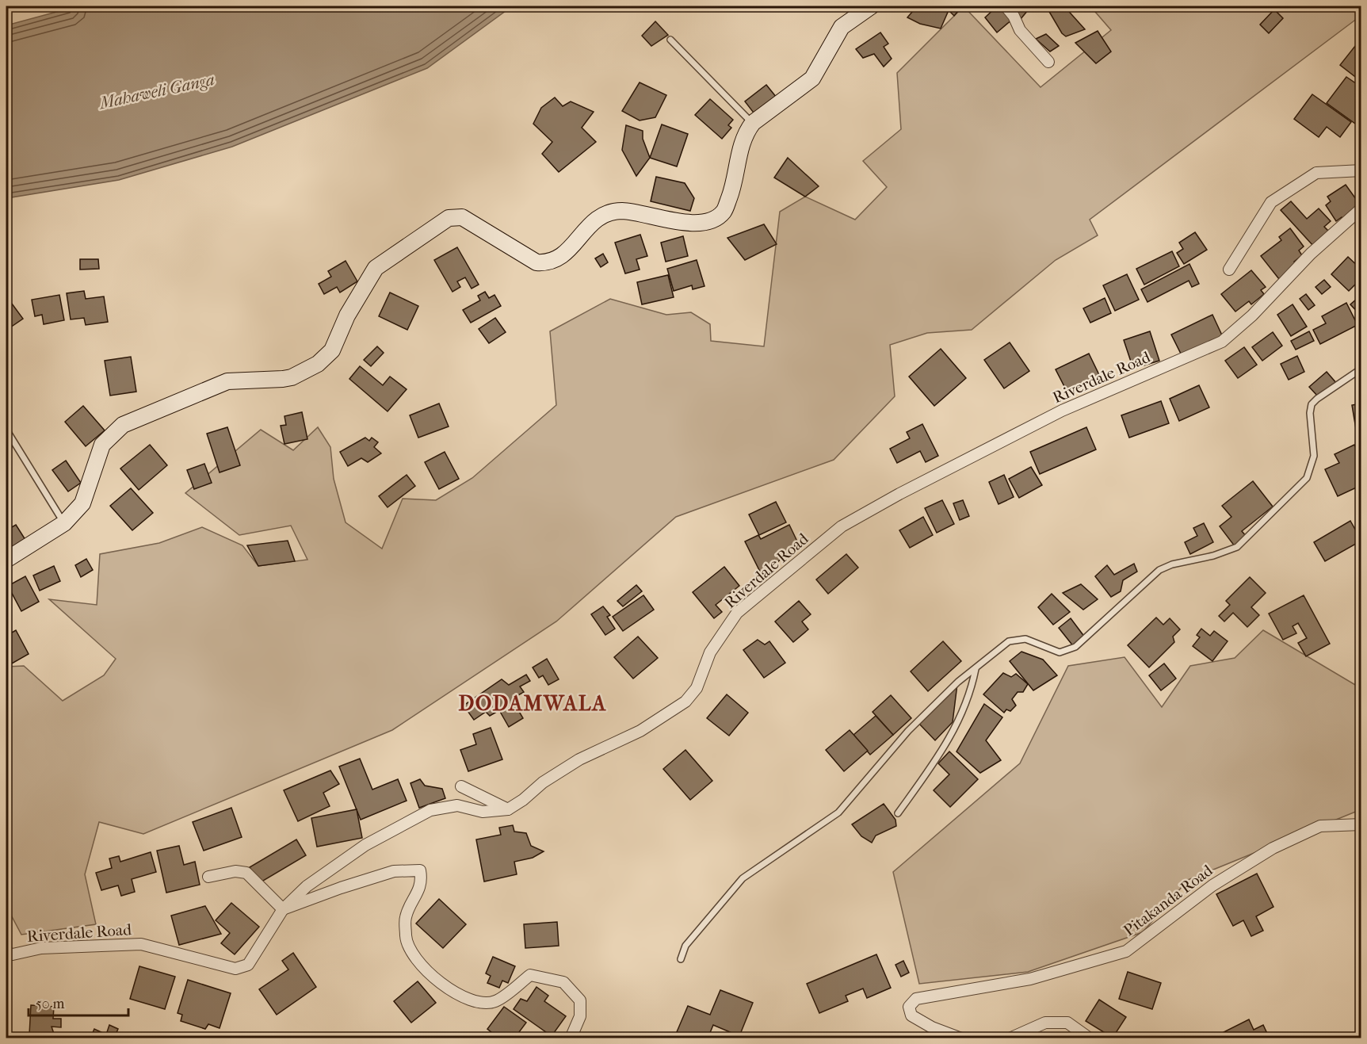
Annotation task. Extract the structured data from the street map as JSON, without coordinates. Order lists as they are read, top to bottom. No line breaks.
{"streets":{"street":["Riverdale Road","Pitakanda Road"]},"districts":["DODAMWALA"],"water":["Mahaweli Ganga"],"scale_bar":"50 m"}
